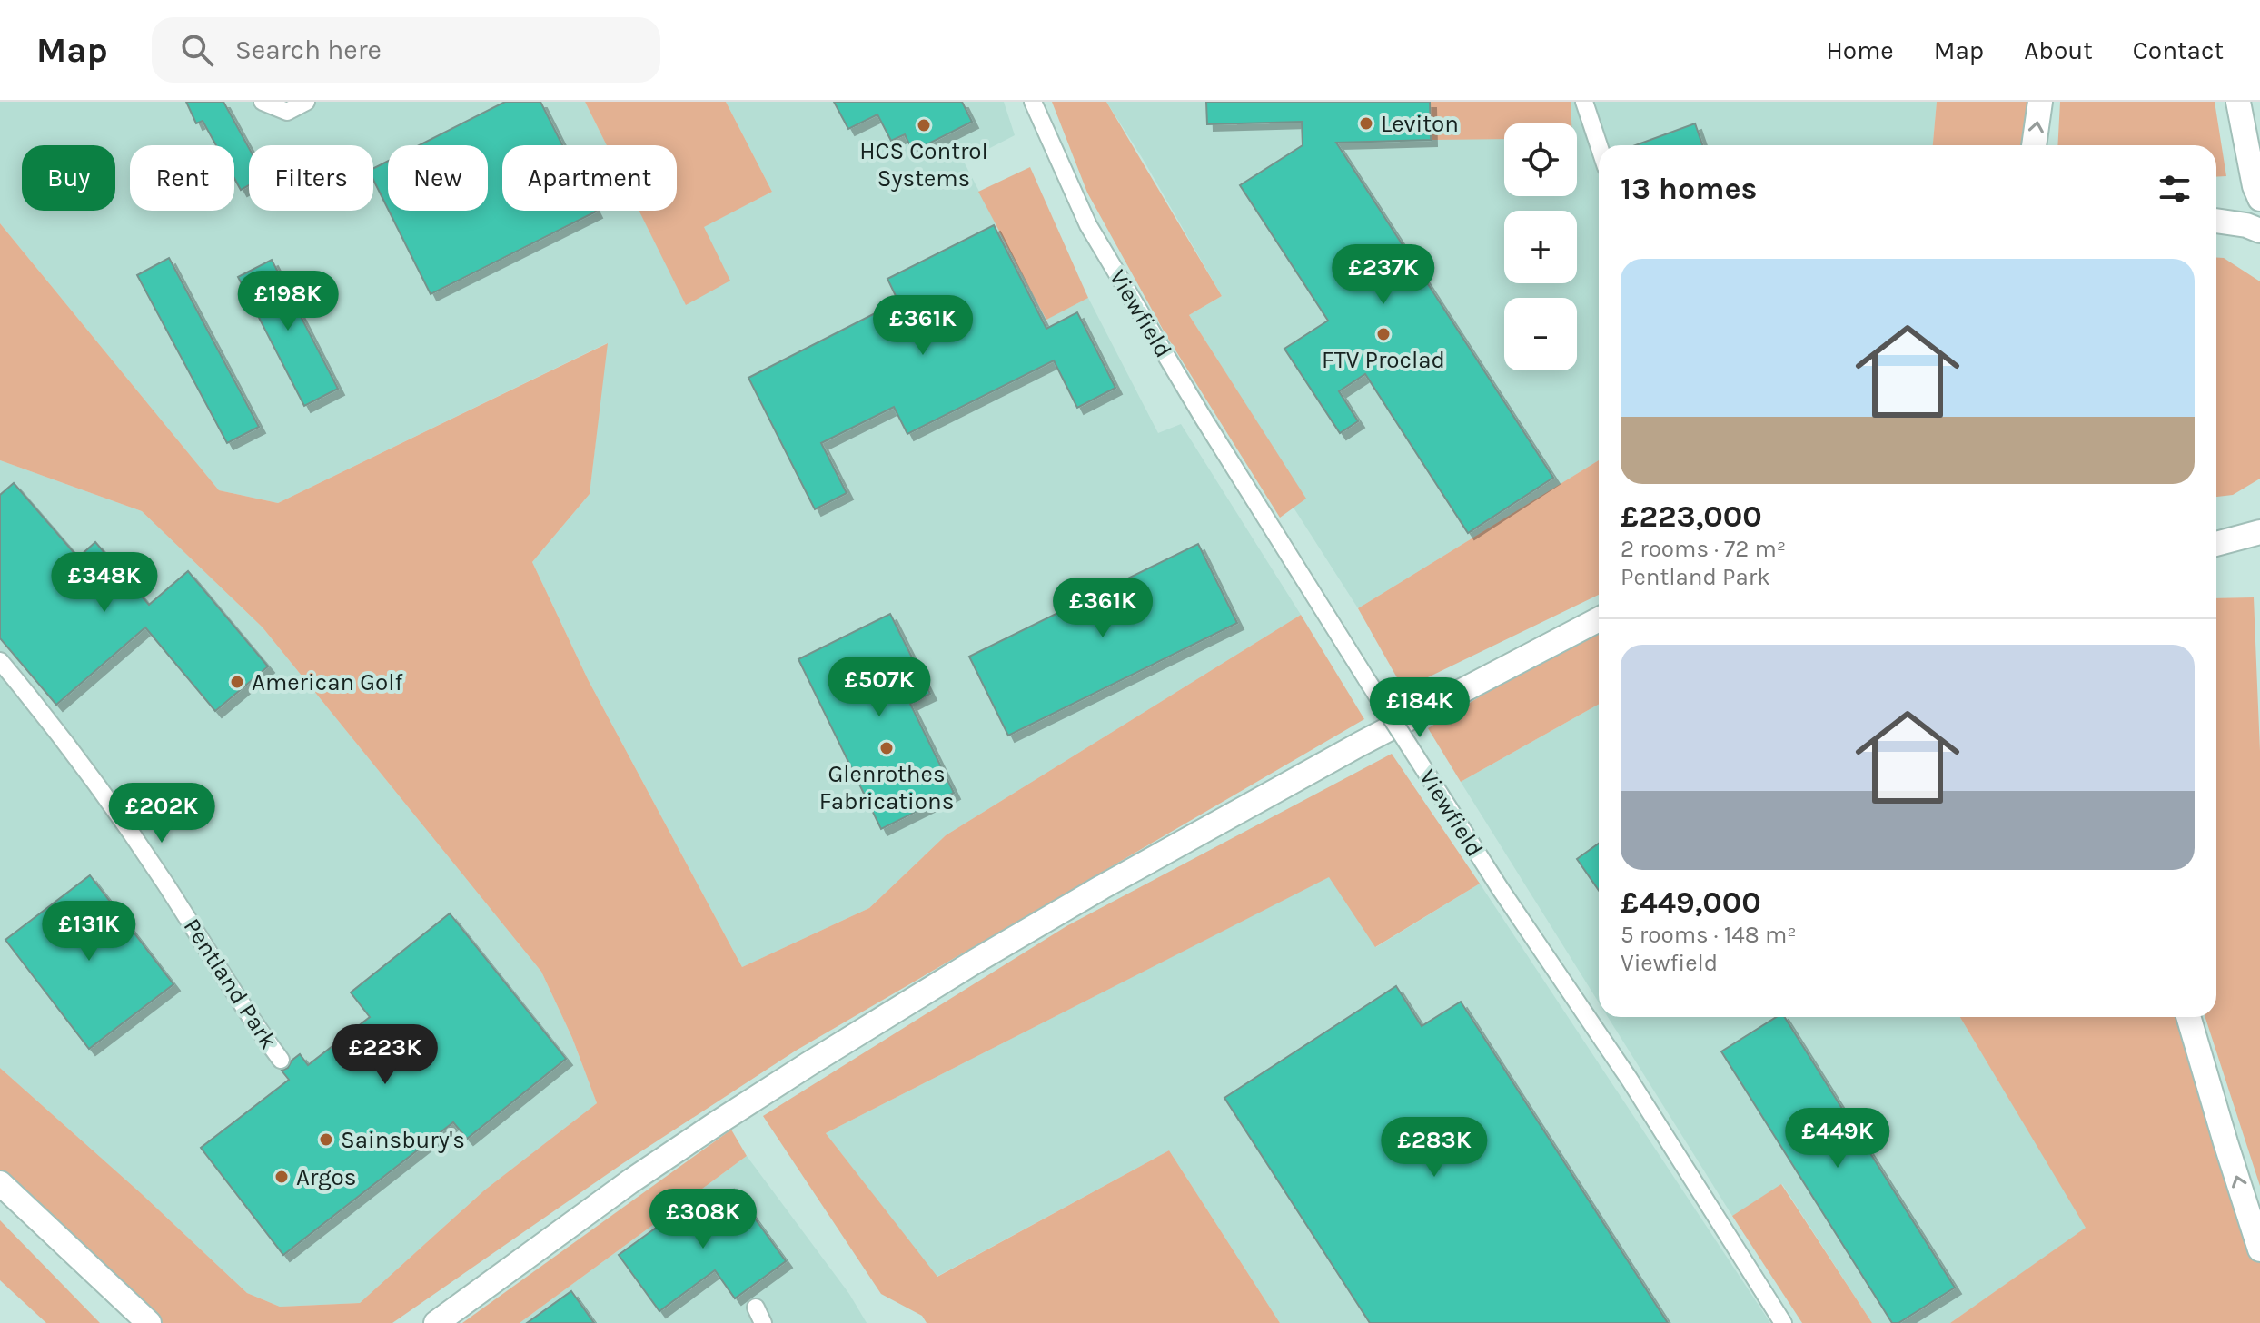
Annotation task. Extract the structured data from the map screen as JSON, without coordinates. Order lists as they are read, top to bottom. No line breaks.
{"streets":{"street":["Viewfield","Pentland Park"]},"places":["Leviton","HCS Control Systems","FTV Proclad","American Golf","Glenrothes Fabrications","Sainsbury's","Argos"],"page":{"header":"Map","search":"Search here","nav":["Home","Map","About","Contact"],"map_buttons":["+","−"],"chip":["Buy","Rent","Filters","New","Apartment"],"heading":"13 homes","list":[{"name":"£223,000","note":"2 rooms · 72 m² · Pentland Park"},{"name":"£449,000","note":"5 rooms · 148 m² · Viewfield"}],"price":["£237K","£198K","£361K","£348K","£361K","£507K","£184K","£202K","£131K","£223K","£449K","£283K","£308K"]}}
